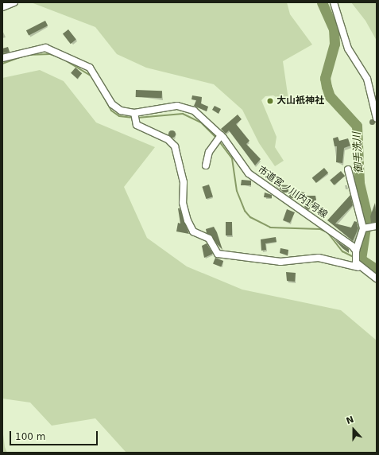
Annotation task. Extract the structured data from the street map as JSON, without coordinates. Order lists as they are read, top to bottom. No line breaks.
{"streets":{"street":["市道宮ノ川内1号線"]},"water":["御手洗川"],"places":["大山衹神社"],"scale_bar":"100 m","north":"top"}
